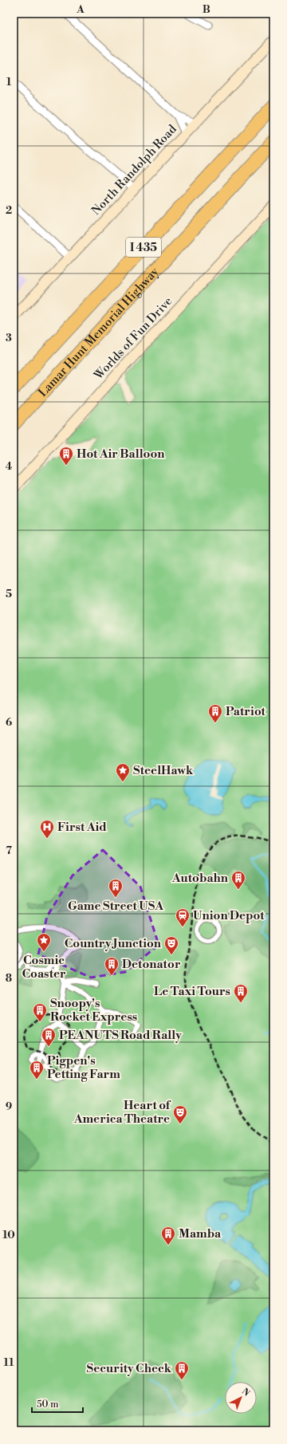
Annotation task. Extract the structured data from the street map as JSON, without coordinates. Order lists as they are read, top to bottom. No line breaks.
{"streets":{"highway":["I 435","Lamar Hunt Memorial Highway"],"main road":["North Randolph Road","Worlds of Fun Drive"]},"places":{"building":["Hot Air Balloon","Patriot","Autobahn","Game Street USA","Detonator","Le Taxi Tours","Snoopy's Rocket Express","PEANUTS Road Rally","Pigpen's Petting Farm","Mamba","Security Check"],"place":["SteelHawk","Cosmic Coaster"],"hospital":["First Aid"],"station":["Union Depot"],"theatre":["Country Junction","Heart of America Theatre"]},"scale_bar":"50 m","north":"top right","grid":{"columns":["A","B"],"rows":["1","2","3","4","5","6","7","8","9","10","11"]}}
